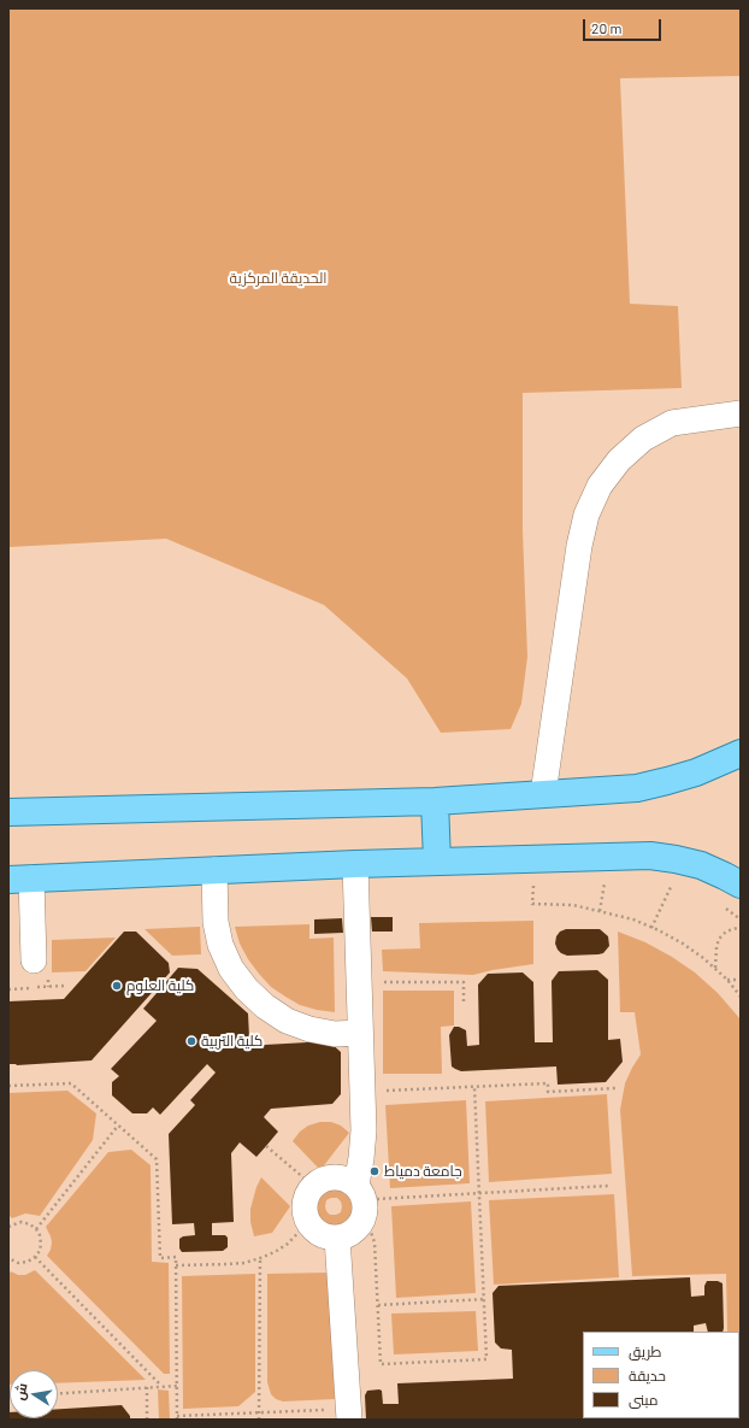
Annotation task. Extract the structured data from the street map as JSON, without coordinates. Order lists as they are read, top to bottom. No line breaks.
{"parks":["الحديقة المركزية"],"places":["كلية العلوم","كلية التربية","جامعة دمياط"],"legend":["طريق","حديقة","مبنى"],"scale_bar":"20 m","north":"left"}
